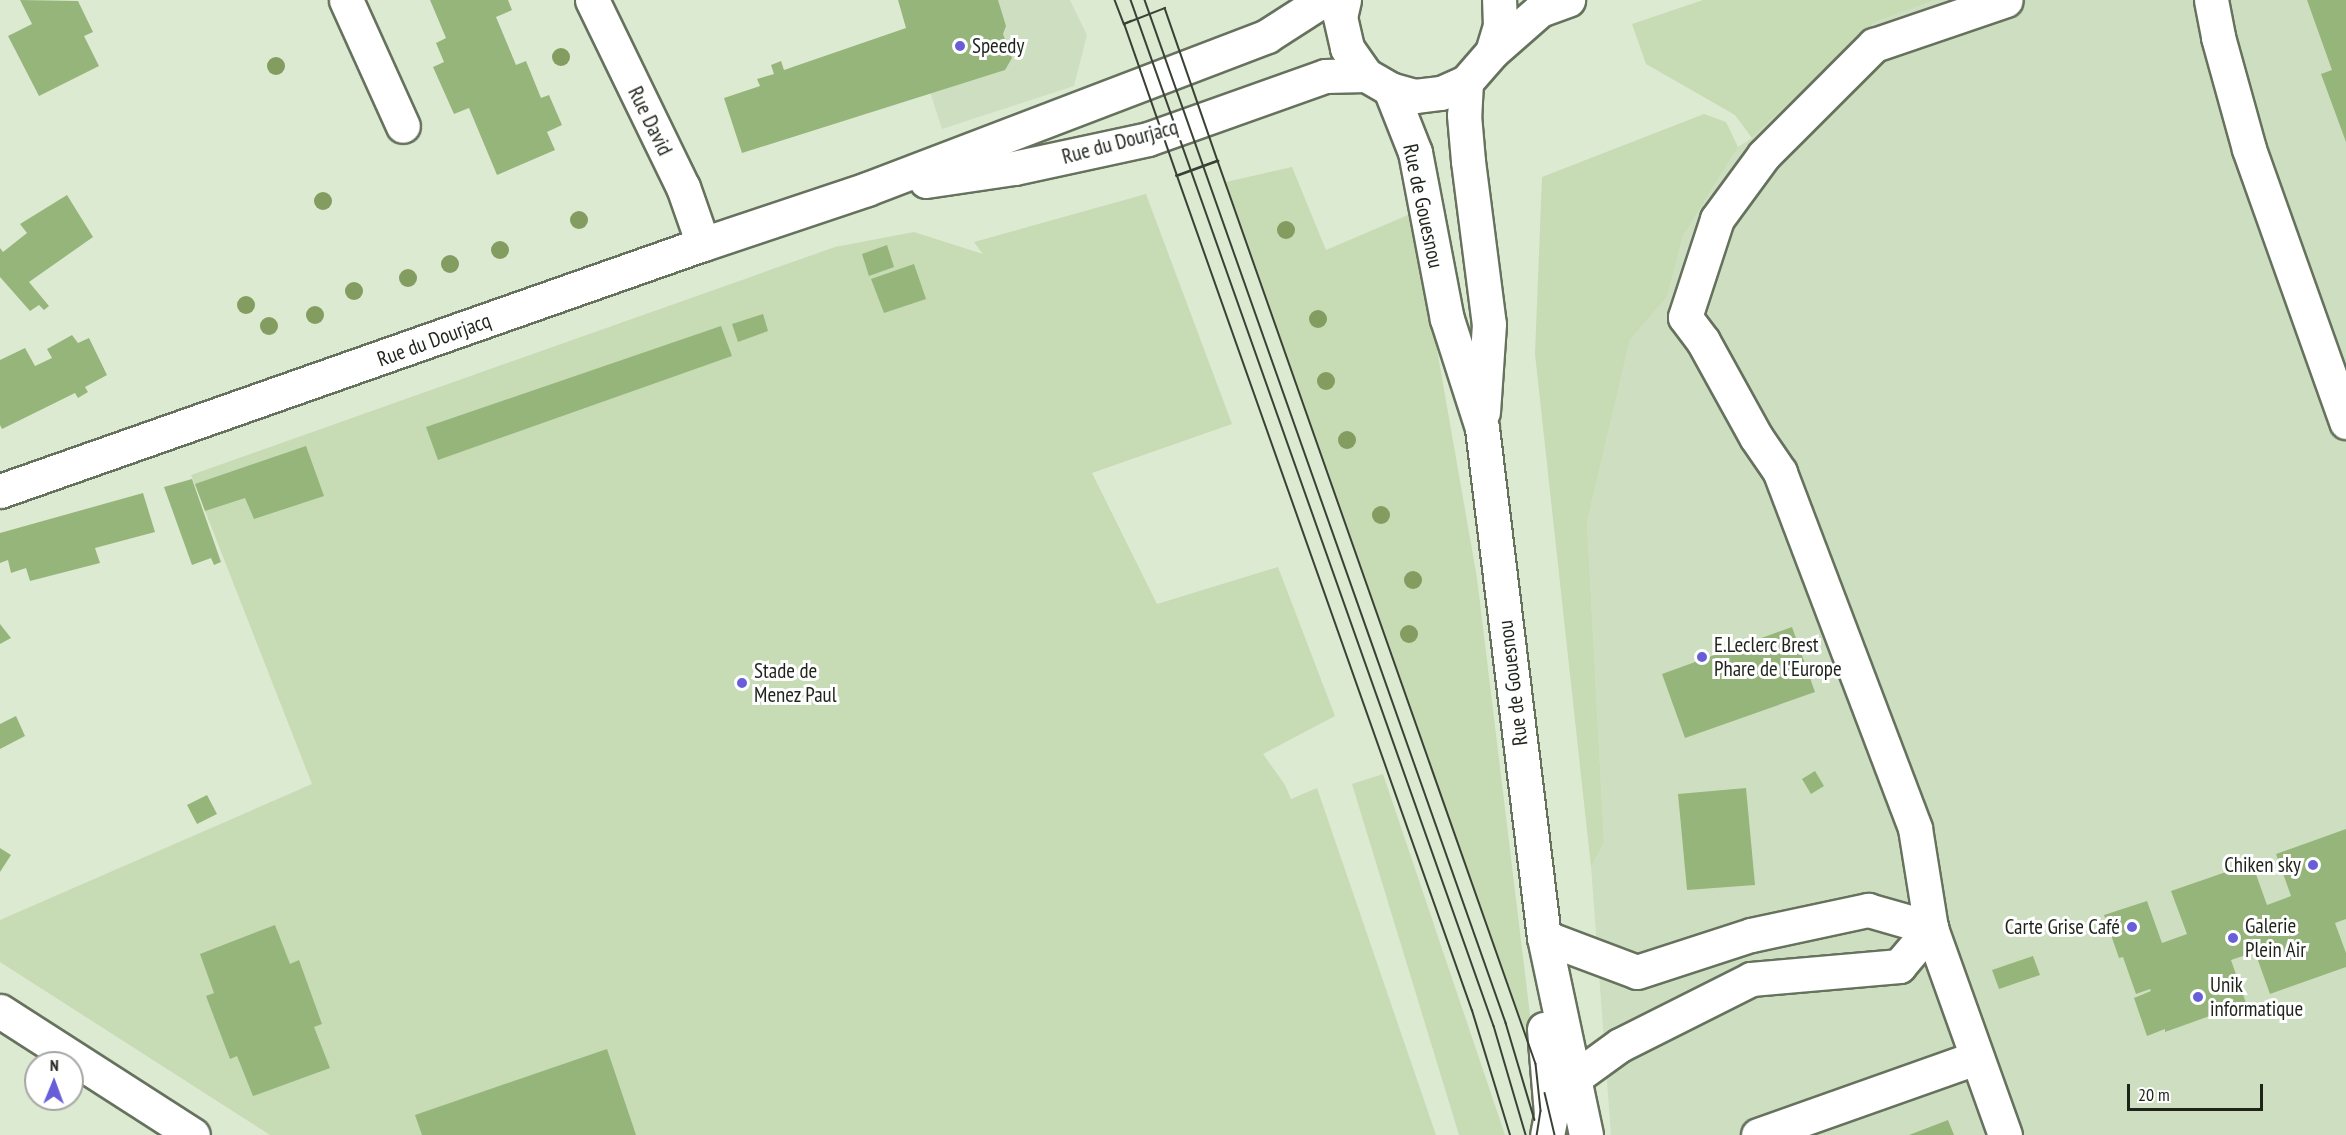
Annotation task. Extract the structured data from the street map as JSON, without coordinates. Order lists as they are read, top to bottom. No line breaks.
{"streets":{"main road":["Rue David","Rue du Dourjacq","Rue de Gouesnou"]},"crossings":[["Rue David","Rue du Dourjacq"],["Rue du Dourjacq","Rue de Gouesnou"]],"places":["Speedy","E.Leclerc Brest Phare de l'Europe","Stade de Menez Paul","Chiken sky","Carte Grise Café","Galerie Plein Air","Unik informatique"],"scale_bar":"20 m","north":"top"}
